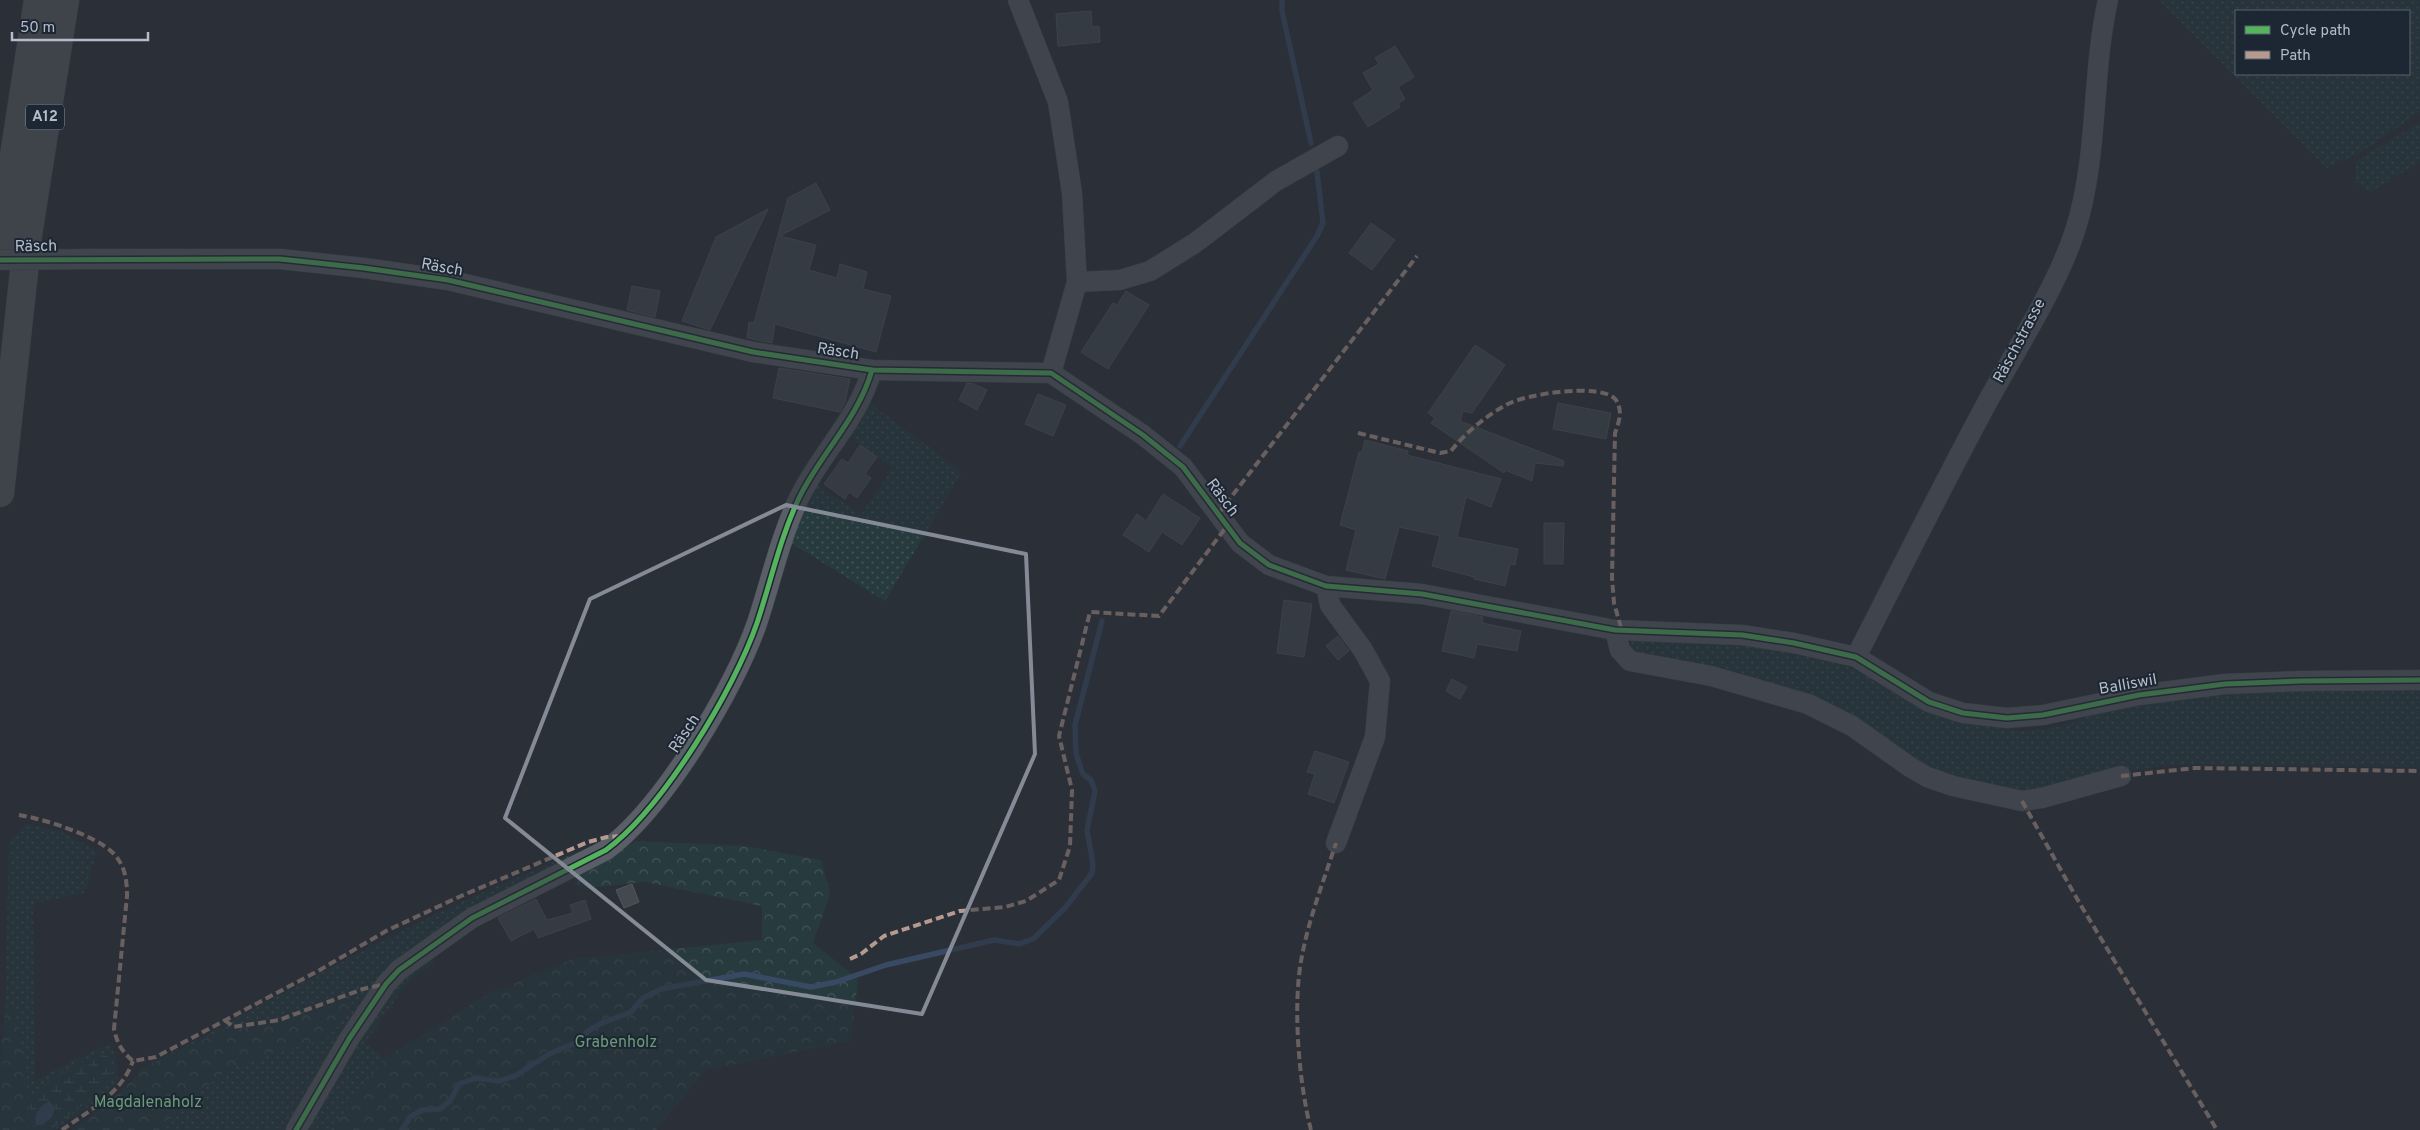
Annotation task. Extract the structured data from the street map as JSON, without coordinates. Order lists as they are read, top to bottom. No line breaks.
{"streets":{"highway":["A12"],"street":["Räsch","Räschstrasse","Balliswil"]},"crossings":[["Räsch","Balliswil"],["Räschstrasse","Balliswil"]],"parks":["Grabenholz","Magdalenaholz"],"legend":["Cycle path","Path"],"scale_bar":"50 m"}
